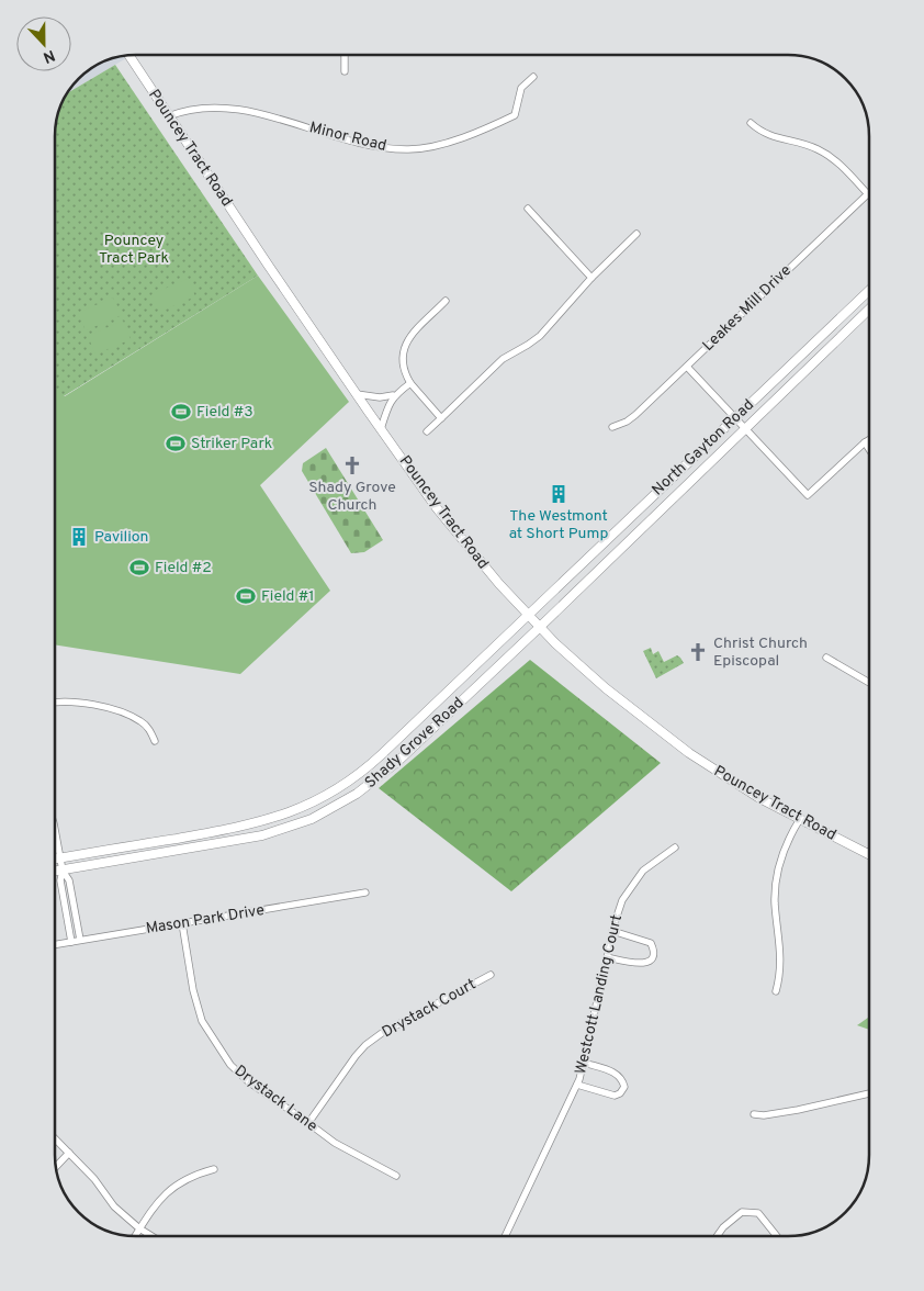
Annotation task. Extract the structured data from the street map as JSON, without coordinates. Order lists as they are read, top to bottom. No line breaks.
{"streets":{"main road":["Pouncey Tract Road","North Gayton Road","Shady Grove Road"],"street":["Minor Road","Leakes Mill Drive","Mason Park Drive","Westcott Landing Court","Drystack Court","Drystack Lane"]},"crossings":[["Minor Road","Pouncey Tract Road"],["Pouncey Tract Road","North Gayton Road"],["Pouncey Tract Road","Shady Grove Road"],["North Gayton Road","Shady Grove Road"],["Mason Park Drive","Drystack Lane"],["Drystack Court","Drystack Lane"]],"parks":["Pouncey Tract Park"],"places":{"sports":["Field #3","Striker Park","Field #2","Field #1"],"church":["Shady Grove Church","Christ Church Episcopal"],"building":["The Westmont at Short Pump","Pavilion"]},"north":"bottom"}
